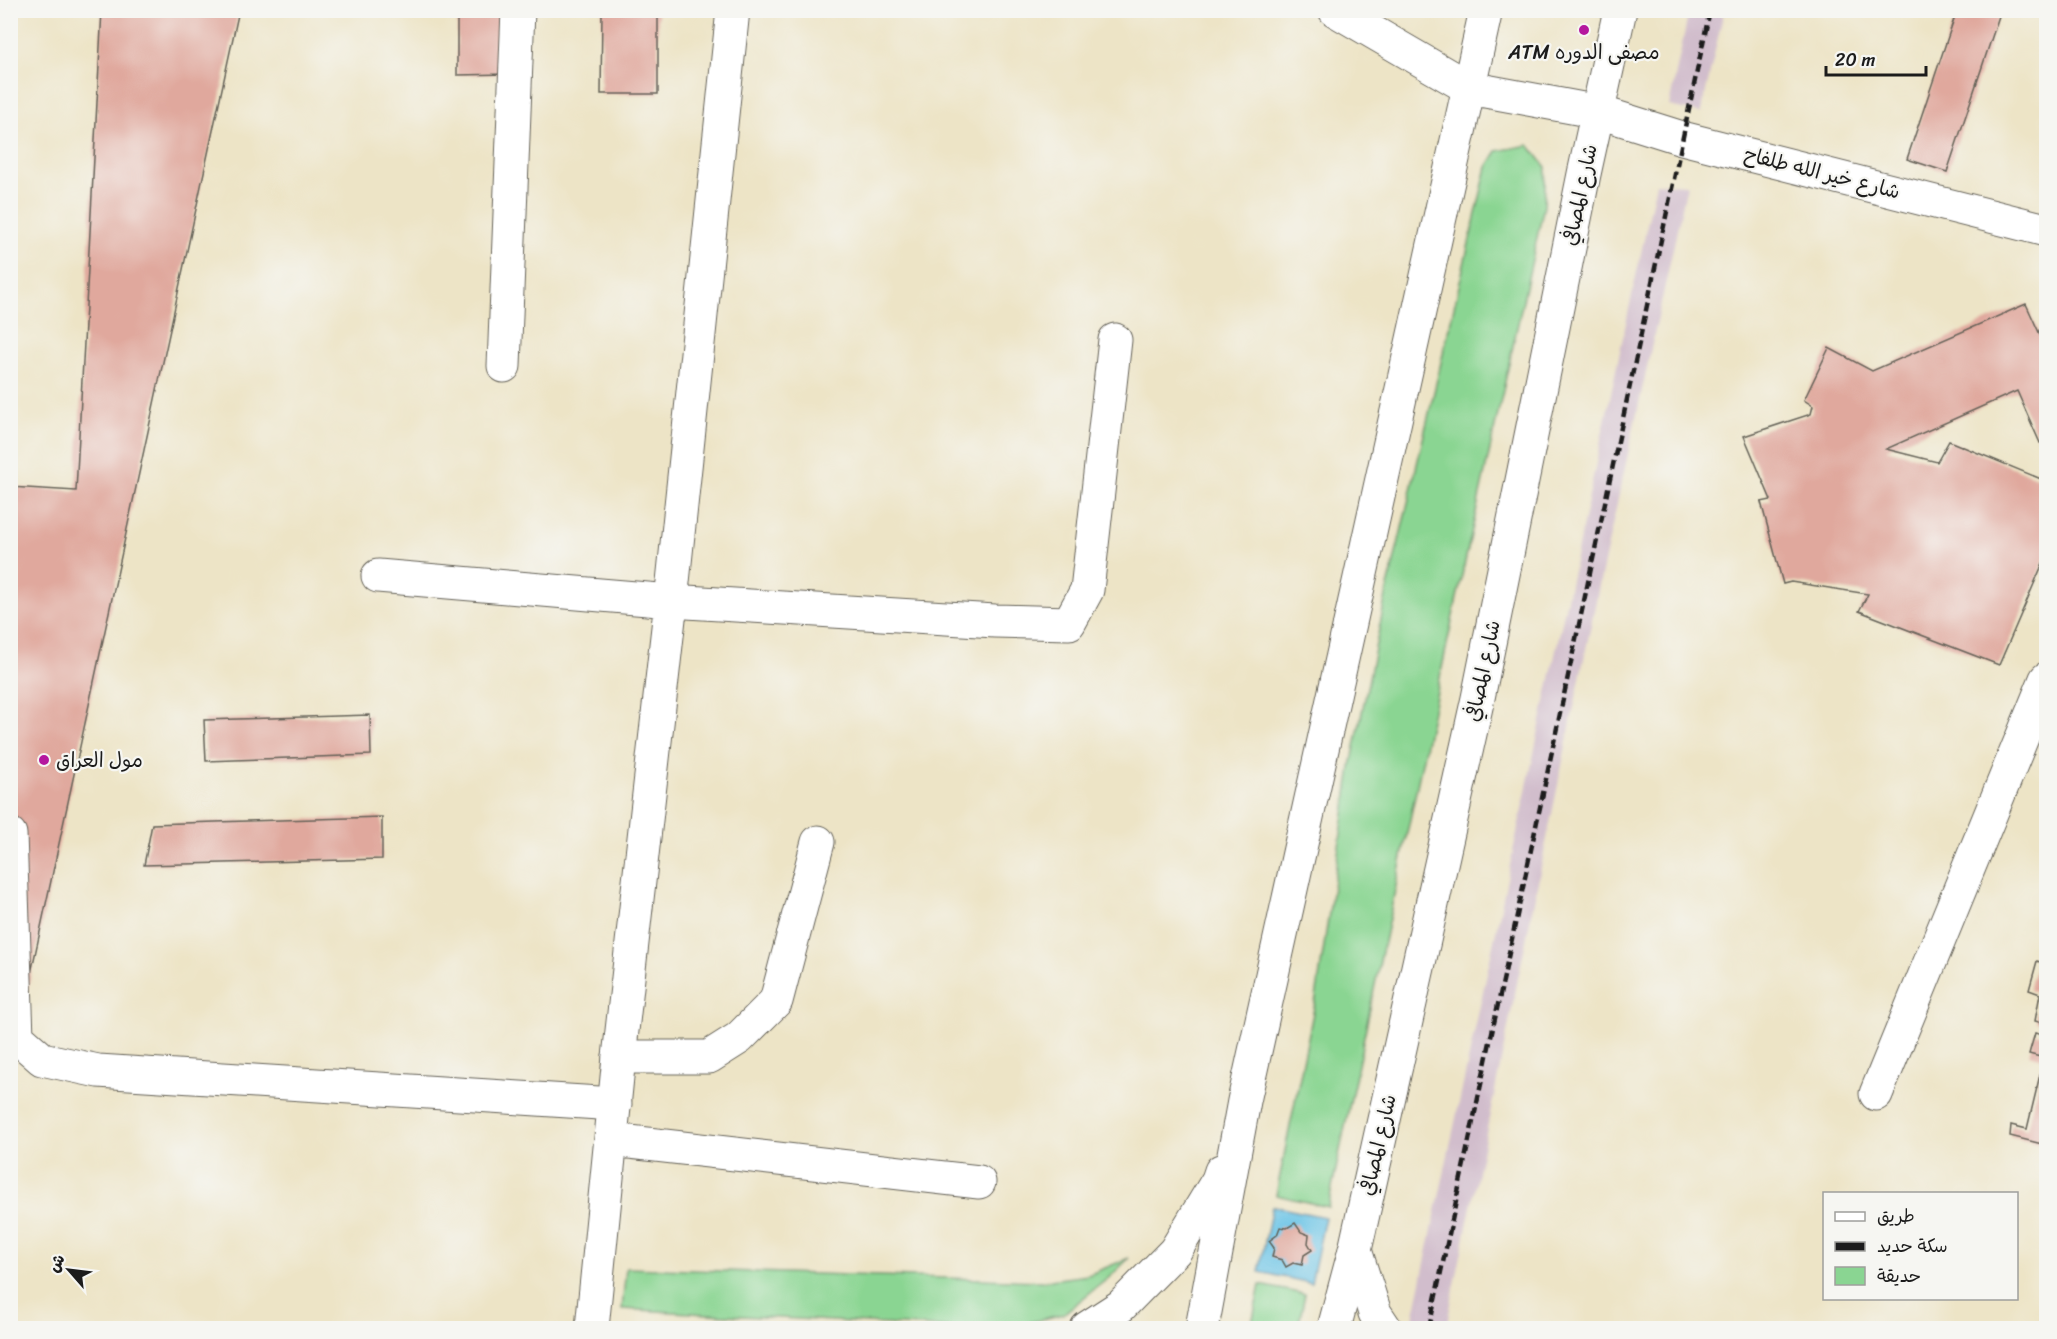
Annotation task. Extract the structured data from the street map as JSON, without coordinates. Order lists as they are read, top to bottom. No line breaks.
{"streets":{"street":["شارع خير الله طلفاح","شارع المصافي"]},"crossings":[["شارع خير الله طلفاح","شارع المصافي"]],"places":["ATM مصفى الدوره","مول العراق"],"legend":["طريق","سكة حديد","حديقة"],"scale_bar":"20 m","north":"top left"}
